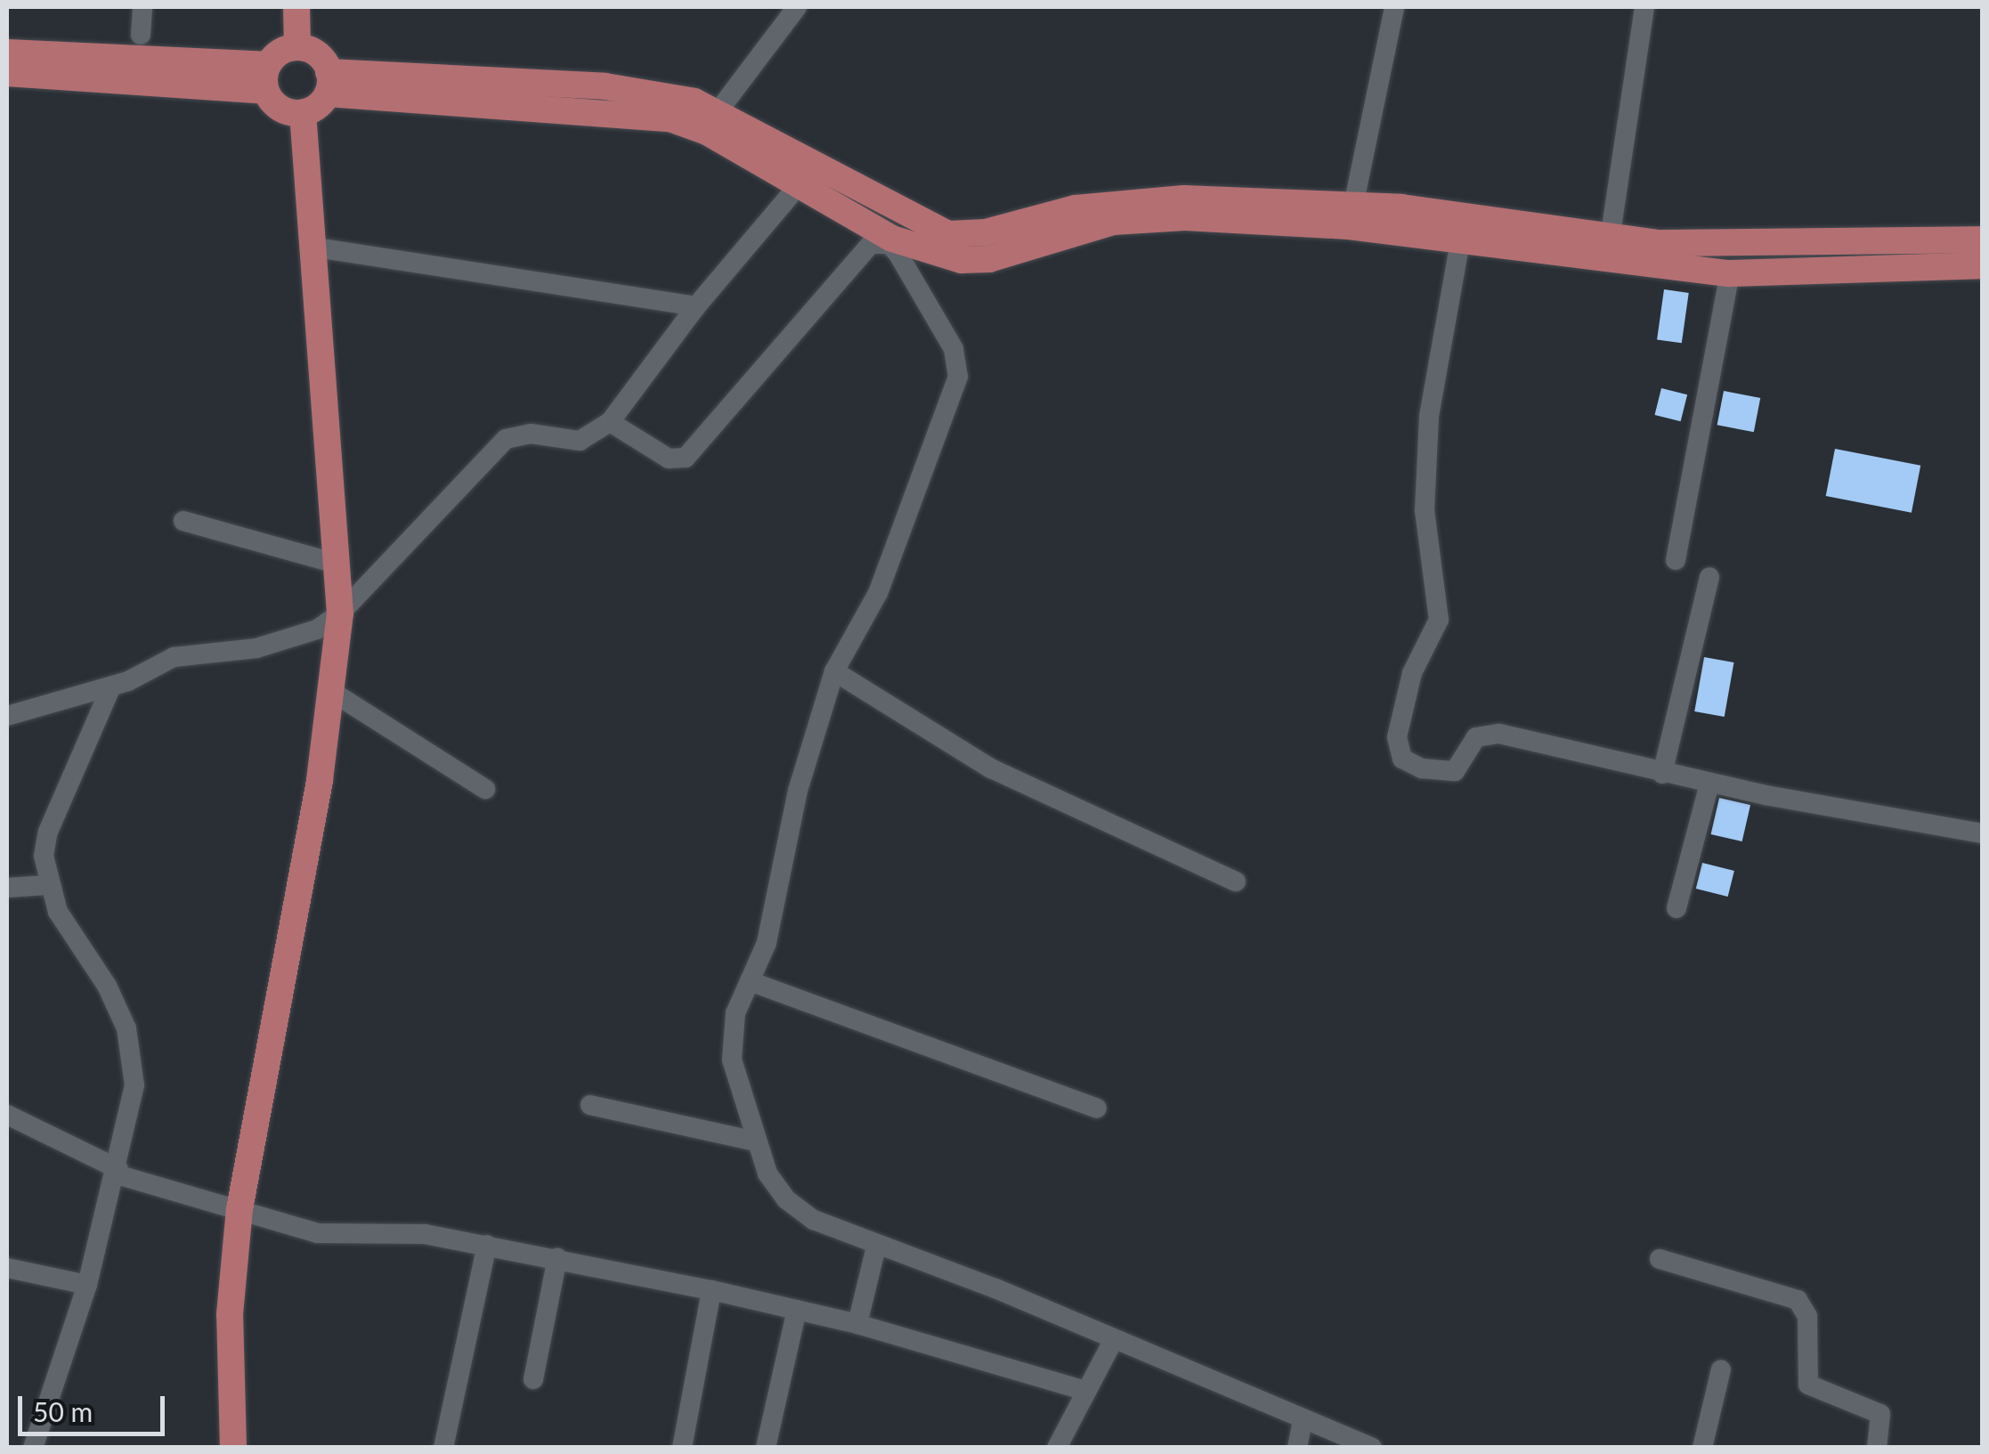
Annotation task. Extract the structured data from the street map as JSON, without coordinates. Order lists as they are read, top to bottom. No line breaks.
{"scale_bar":"50 m"}
